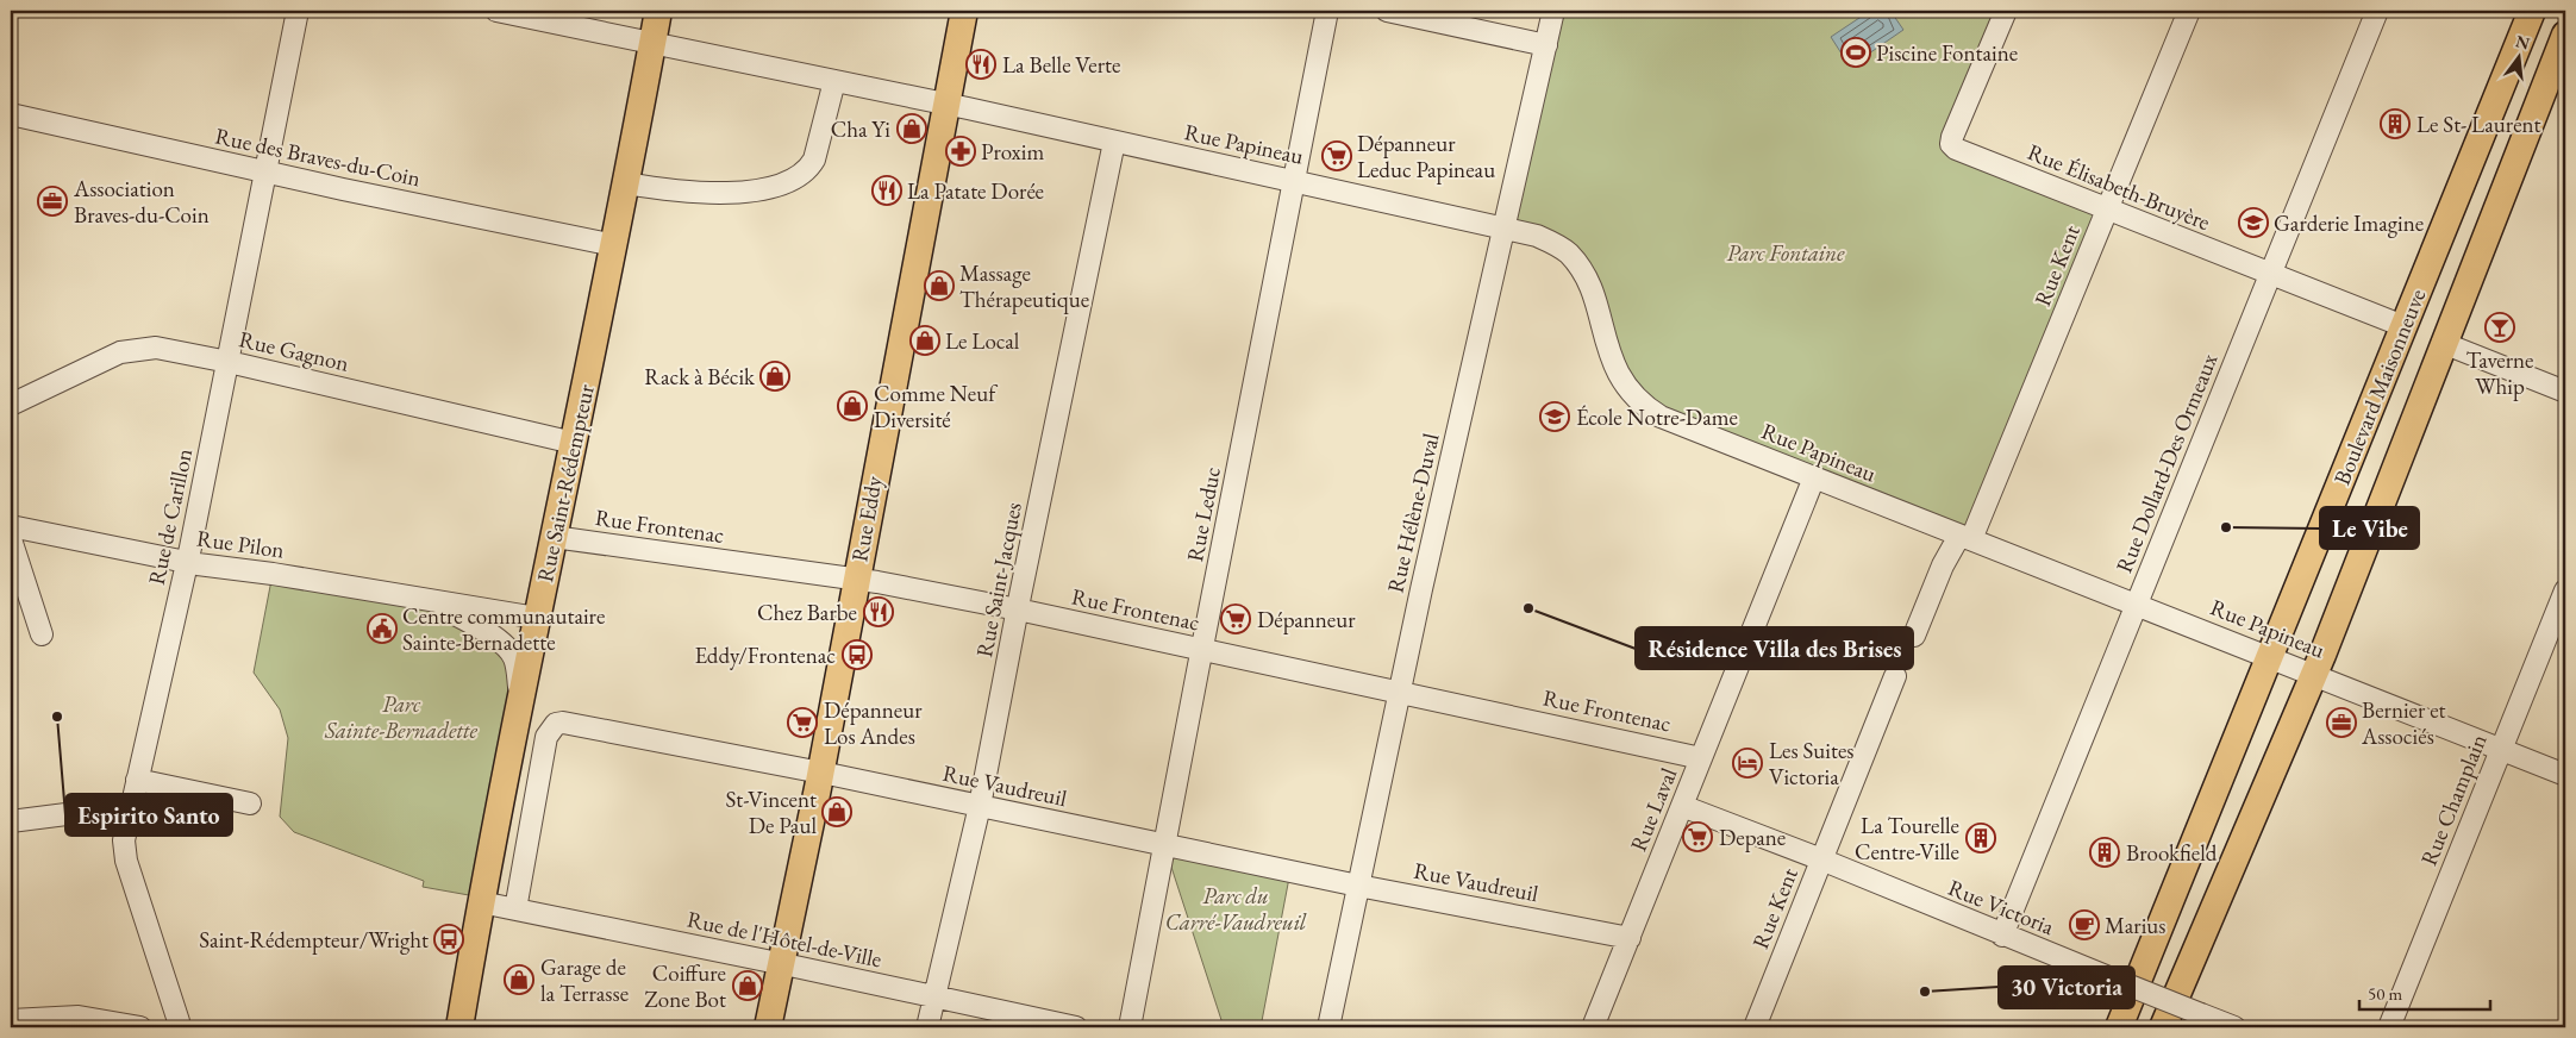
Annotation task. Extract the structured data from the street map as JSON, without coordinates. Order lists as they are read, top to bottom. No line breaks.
{"streets":{"main road":["Boulevard Maisonneuve","Rue Saint-Rédempteur","Rue Eddy"],"street":["Rue Papineau","Rue des Braves-du-Coin","Rue Élisabeth-Bruyère","Rue Kent","Rue Gagnon","Rue Dollard-Des Ormeaux","Rue Hélène-Duval","Rue Leduc","Rue de Carillon","Rue Frontenac","Rue Pilon","Rue Saint-Jacques","Rue Vaudreuil","Rue Champlain","Rue Laval","Rue Victoria","Rue de l'Hôtel-de-Ville"]},"crossings":[["Rue Papineau","Rue Kent"],["Rue Papineau","Boulevard Maisonneuve"],["Rue Papineau","Rue Dollard-Des Ormeaux"],["Rue Papineau","Rue Saint-Rédempteur"],["Rue Papineau","Rue Hélène-Duval"],["Rue Papineau","Rue Leduc"],["Rue Papineau","Rue Eddy"],["Rue Papineau","Rue Saint-Jacques"],["Rue Papineau","Rue Champlain"],["Rue Papineau","Rue Laval"],["Rue des Braves-du-Coin","Rue Saint-Rédempteur"],["Rue des Braves-du-Coin","Rue de Carillon"],["Rue Élisabeth-Bruyère","Rue Kent"],["Rue Élisabeth-Bruyère","Boulevard Maisonneuve"],["Rue Élisabeth-Bruyère","Rue Dollard-Des Ormeaux"],["Rue Kent","Rue Victoria"],["Rue Gagnon","Rue Saint-Rédempteur"],["Rue Gagnon","Rue de Carillon"],["Rue Dollard-Des Ormeaux","Rue Victoria"],["Rue Saint-Rédempteur","Rue Frontenac"],["Rue Saint-Rédempteur","Rue Pilon"],["Rue Saint-Rédempteur","Rue de l'Hôtel-de-Ville"],["Rue Hélène-Duval","Rue Frontenac"],["Rue Hélène-Duval","Rue Vaudreuil"],["Rue Leduc","Rue Frontenac"],["Rue Leduc","Rue Vaudreuil"],["Rue de Carillon","Rue Pilon"],["Rue Eddy","Rue Frontenac"],["Rue Eddy","Rue Vaudreuil"],["Rue Eddy","Rue de l'Hôtel-de-Ville"],["Rue Frontenac","Rue Saint-Jacques"],["Rue Frontenac","Rue Laval"],["Rue Saint-Jacques","Rue Vaudreuil"],["Rue Saint-Jacques","Rue de l'Hôtel-de-Ville"],["Rue Vaudreuil","Rue Laval"],["Rue Vaudreuil","Rue de l'Hôtel-de-Ville"],["Rue Laval","Rue Victoria"]],"parks":["Parc Fontaine","Parc Sainte-Bernadette","Parc du Carré-Vaudreuil"],"places":{"sports":["Piscine Fontaine"],"restaurant":["La Belle Verte","La Patate Dorée","Chez Barbe"],"building":["Le St- Laurent","La Tourelle Centre-Ville","Brookfield"],"shop":["Cha Yi","Massage Thérapeutique","Le Local","Rack à Bécik","Comme Neuf Diversité","St-Vincent De Paul","Garage de la Terrasse","Coiffure Zone Bot"],"pharmacy":["Proxim"],"supermarket":["Dépanneur Leduc Papineau","Dépanneur","Dépanneur Los Andes","Depane"],"office":["Association Braves-du-Coin","Bernier et Associés"],"school or university":["Garderie Imagine","École Notre-Dame"],"bar":["Taverne Whip"],"other":["Le Vibe","Résidence Villa des Brises","Espirito Santo","30 Victoria"],"public building":["Centre communautaire Sainte-Bernadette"],"bus stop":["Eddy/Frontenac","Saint-Rédempteur/Wright"],"hotel":["Les Suites Victoria"],"cafe":["Marius"]},"scale_bar":"50 m","north":"top"}
